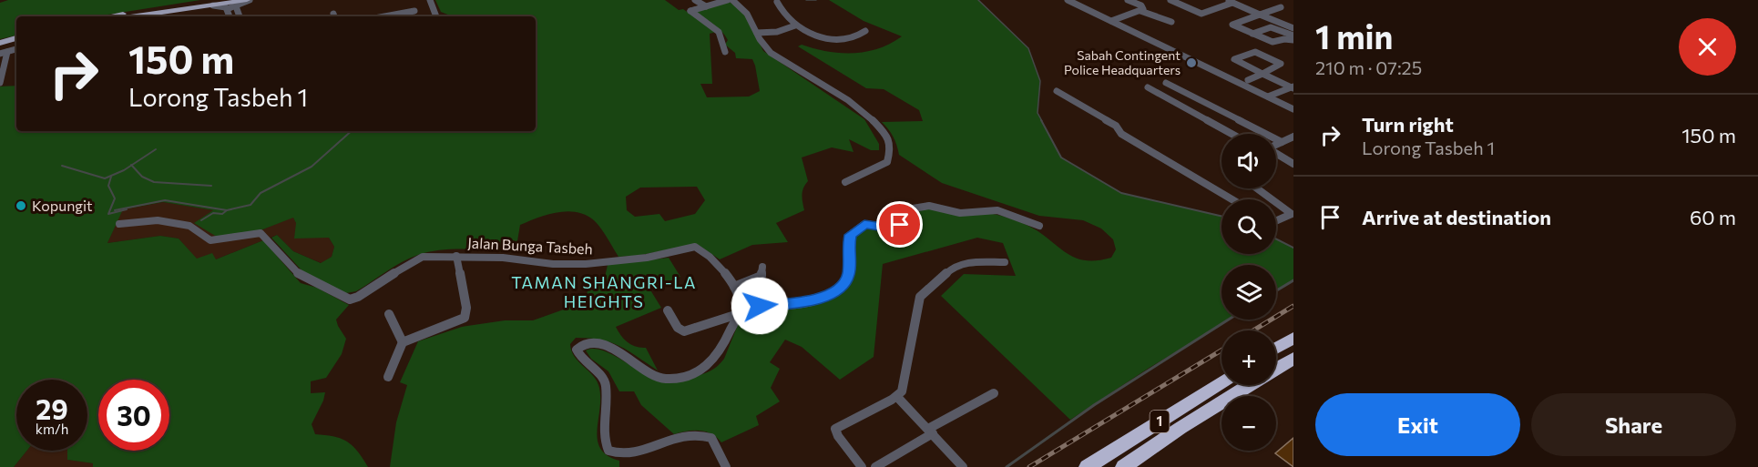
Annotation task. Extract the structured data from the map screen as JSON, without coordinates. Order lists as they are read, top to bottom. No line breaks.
{"streets":{"highway":["1"],"street":["Jalan Bunga Tasbeh"]},"districts":["TAMAN SHANGRI-LA HEIGHTS"],"places":["Sabah Contingent Police Headquarters","Kopungit"],"page":{"heading":["1 min","210 m · 07:25"],"turn":["150 m","Lorong Tasbeh 1"],"list":[{"name":"Turn right","note":"Lorong Tasbeh 1","value":"150 m"},{"name":"Arrive at destination","value":"60 m"}],"map_buttons":["+","−"],"speed":"29 km/h","limit":"30","buttons":["Exit","Share"]}}
